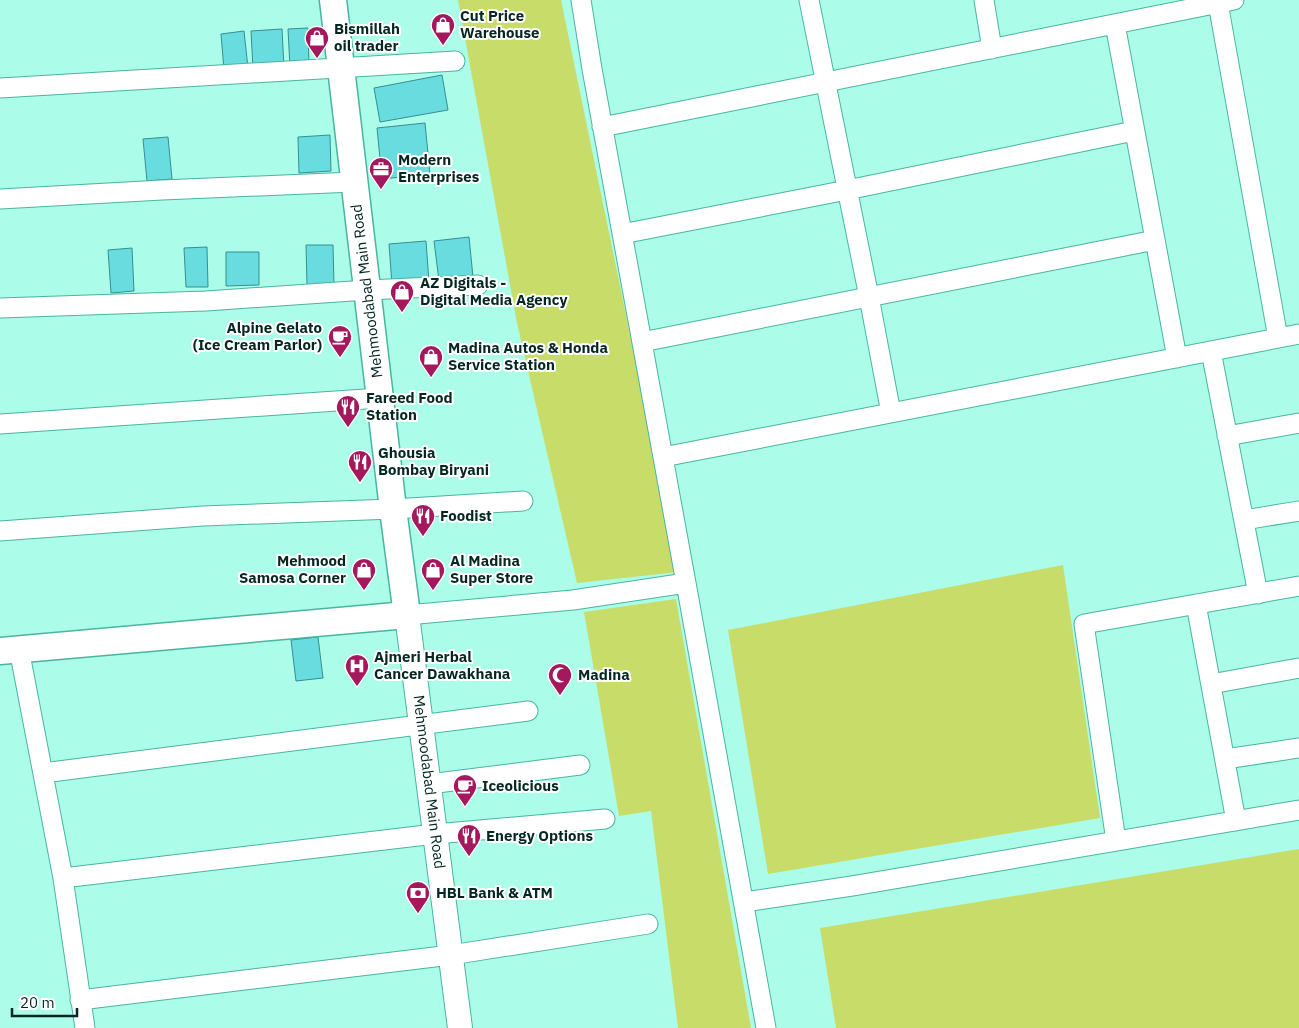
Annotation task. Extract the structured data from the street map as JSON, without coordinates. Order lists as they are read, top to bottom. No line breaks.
{"streets":{"main road":["Mehmoodabad Main Road"]},"places":{"shop":["Cut Price Warehouse","Bismillah oil trader","AZ Digitals - Digital Media Agency","Madina Autos & Honda Service Station","Mehmood Samosa Corner","Al Madina Super Store"],"office":["Modern Enterprises"],"cafe":["Alpine Gelato (Ice Cream Parlor)","Iceolicious"],"restaurant":["Fareed Food Station","Ghousia Bombay Biryani","Foodist","Energy Options"],"hospital":["Ajmeri Herbal Cancer Dawakhana"],"mosque":["Madina"],"bank":["HBL Bank & ATM"]},"scale_bar":"20 m"}
